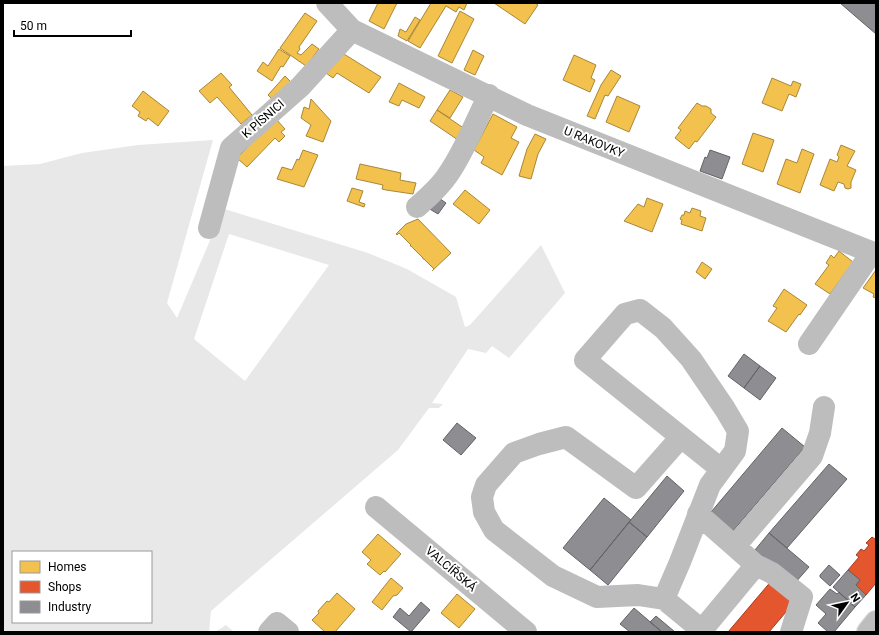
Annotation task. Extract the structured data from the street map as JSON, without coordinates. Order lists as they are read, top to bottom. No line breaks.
{"streets":{"street":["K PÍSNICI","U RAKOVKY","VALCÍŘSKÁ"]},"crossings":[["K PÍSNICI","U RAKOVKY"]],"legend":["Homes","Shops","Industry"],"scale_bar":"50 m","north":"top right"}
